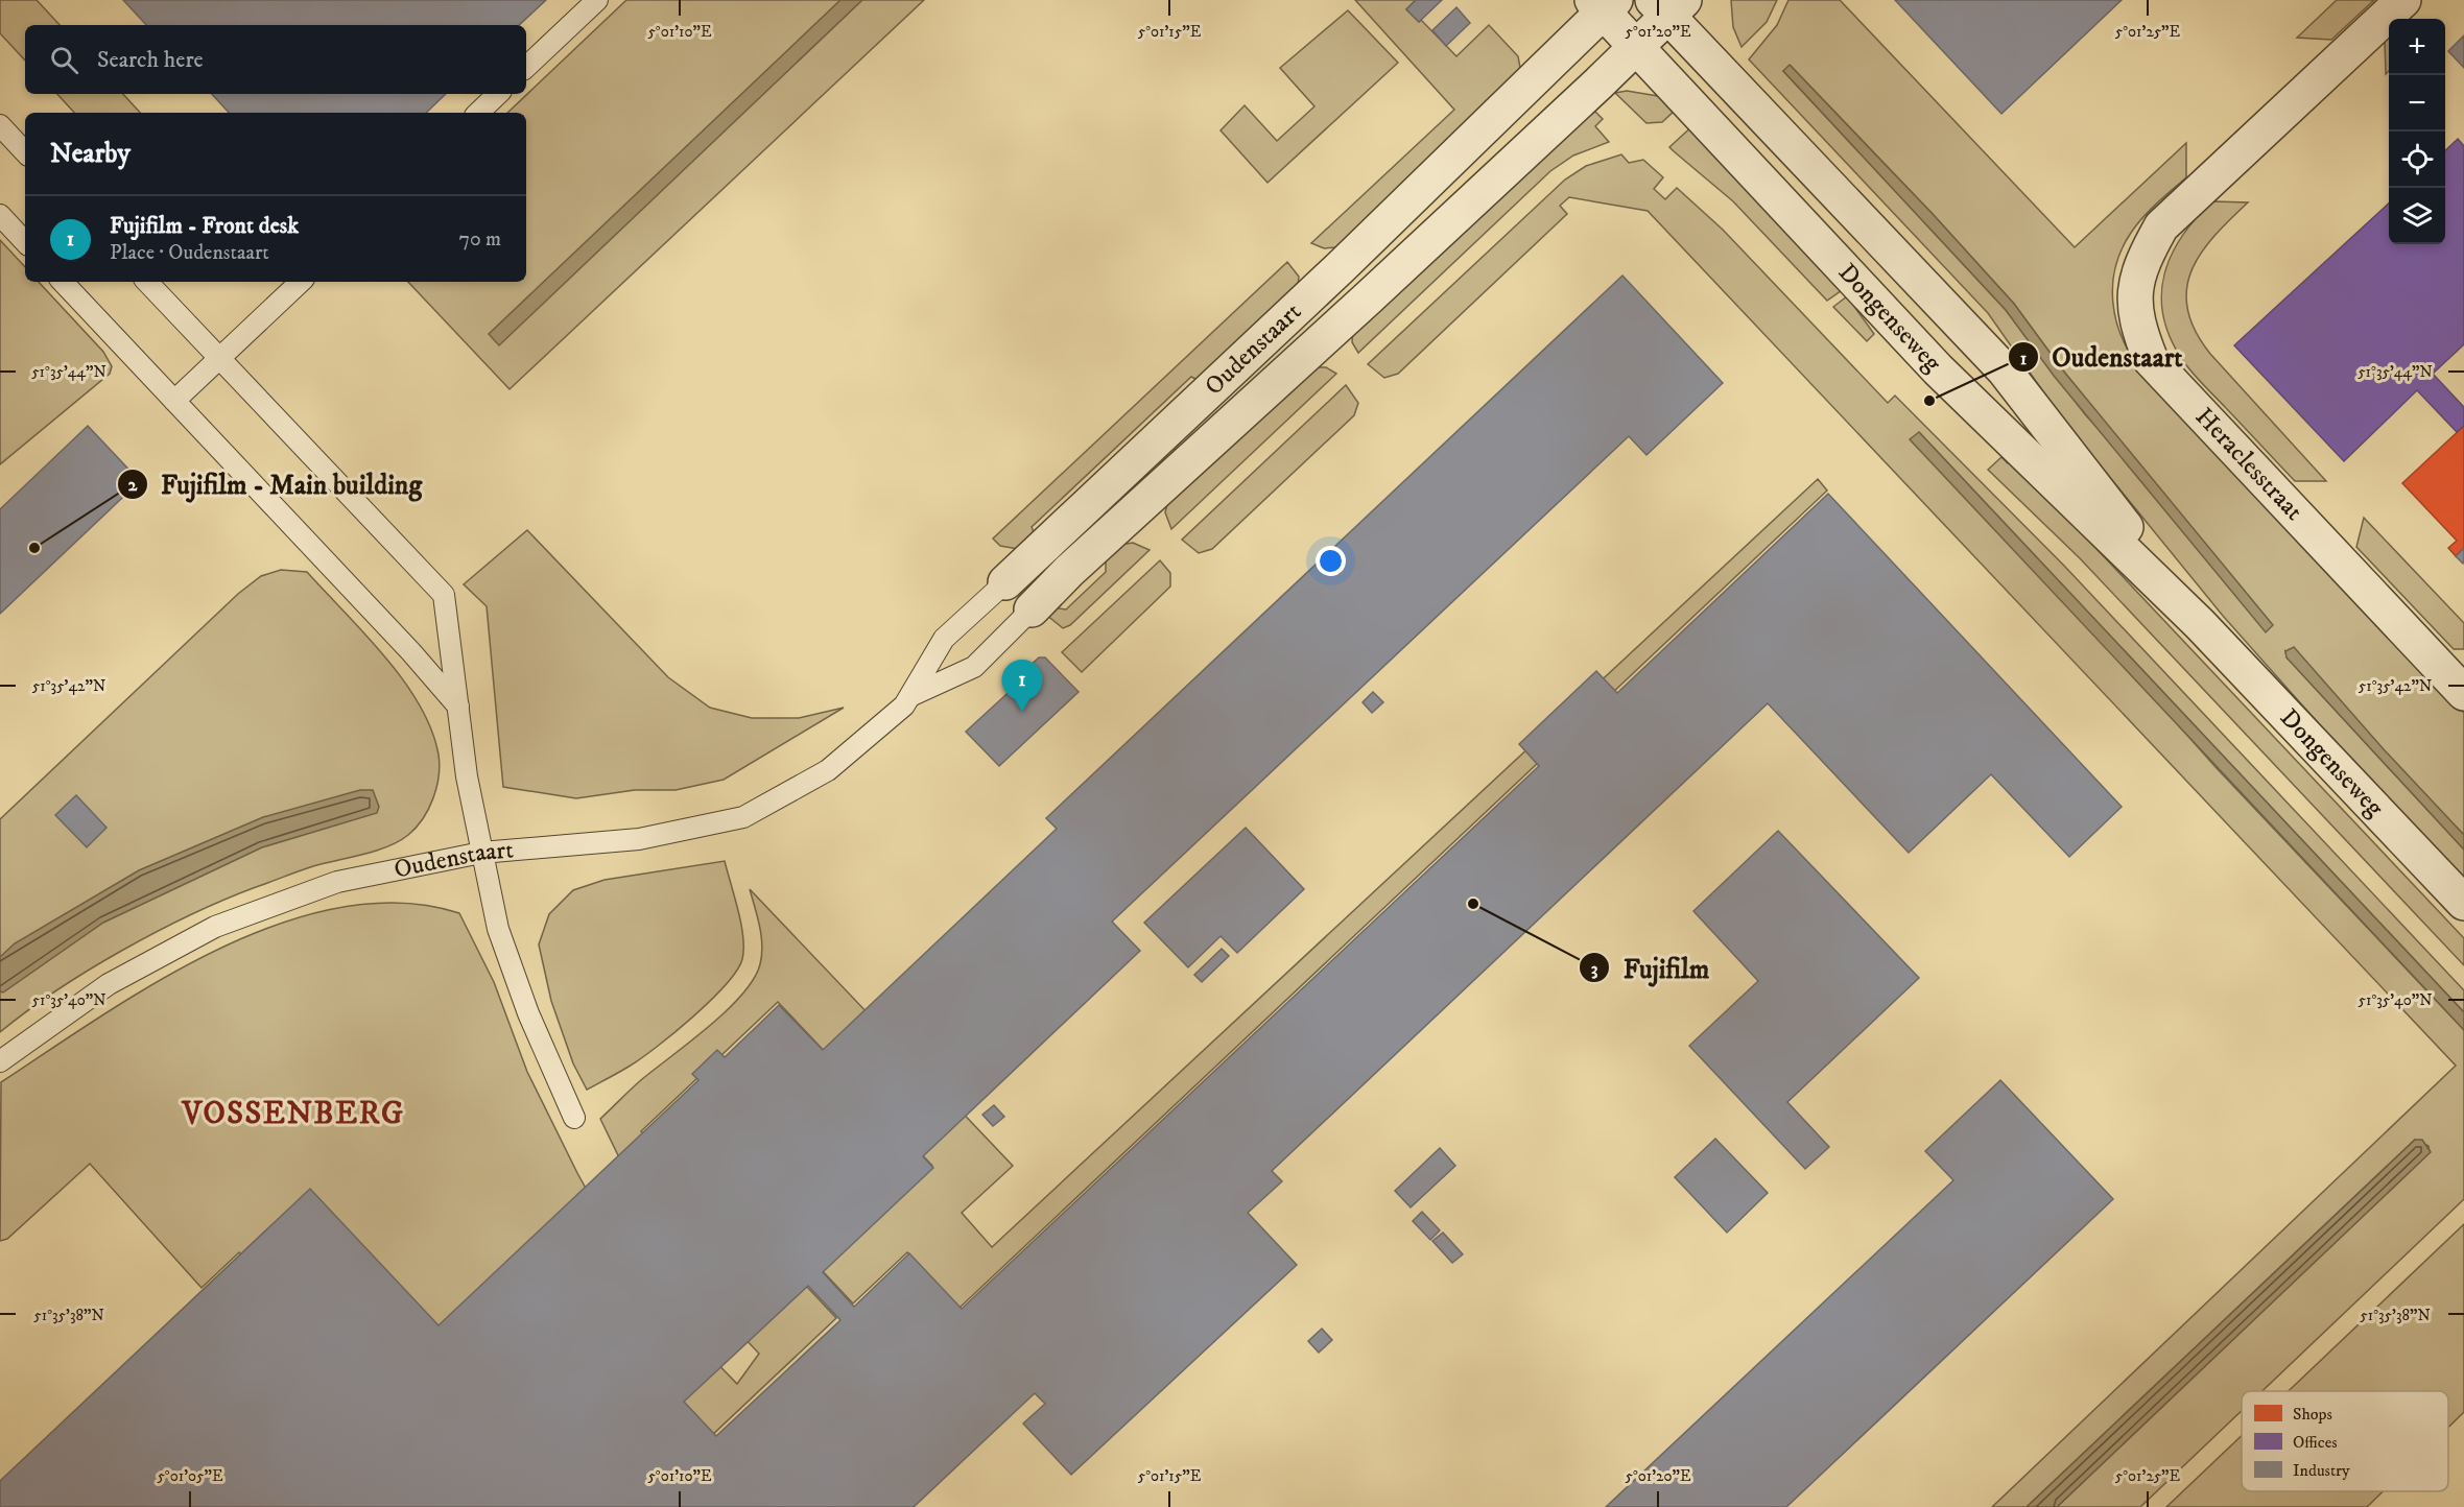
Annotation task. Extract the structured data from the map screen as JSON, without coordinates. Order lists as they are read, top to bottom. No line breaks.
{"streets":{"street":["Dongenseweg","Oudenstaart","Heraclesstraat"]},"crossings":[["Dongenseweg","Oudenstaart"]],"districts":["VOSSENBERG"],"places":["Oudenstaart","Fujifilm - Main building","Fujifilm"],"legend":["Shops","Offices","Industry"],"page":{"map_buttons":["+","−"],"search":"Search here","heading":"Nearby","list":[{"mark":"1","name":"Fujifilm - Front desk","note":"Place · Oudenstaart","value":"70 m"}],"pins":"1"},"coordinates":["5°01'10\"E","5°01'15\"E","5°01'20\"E","5°01'25\"E","51°35'44\"N","51°35'42\"N","51°35'40\"N","51°35'38\"N","5°01'05\"E"]}
